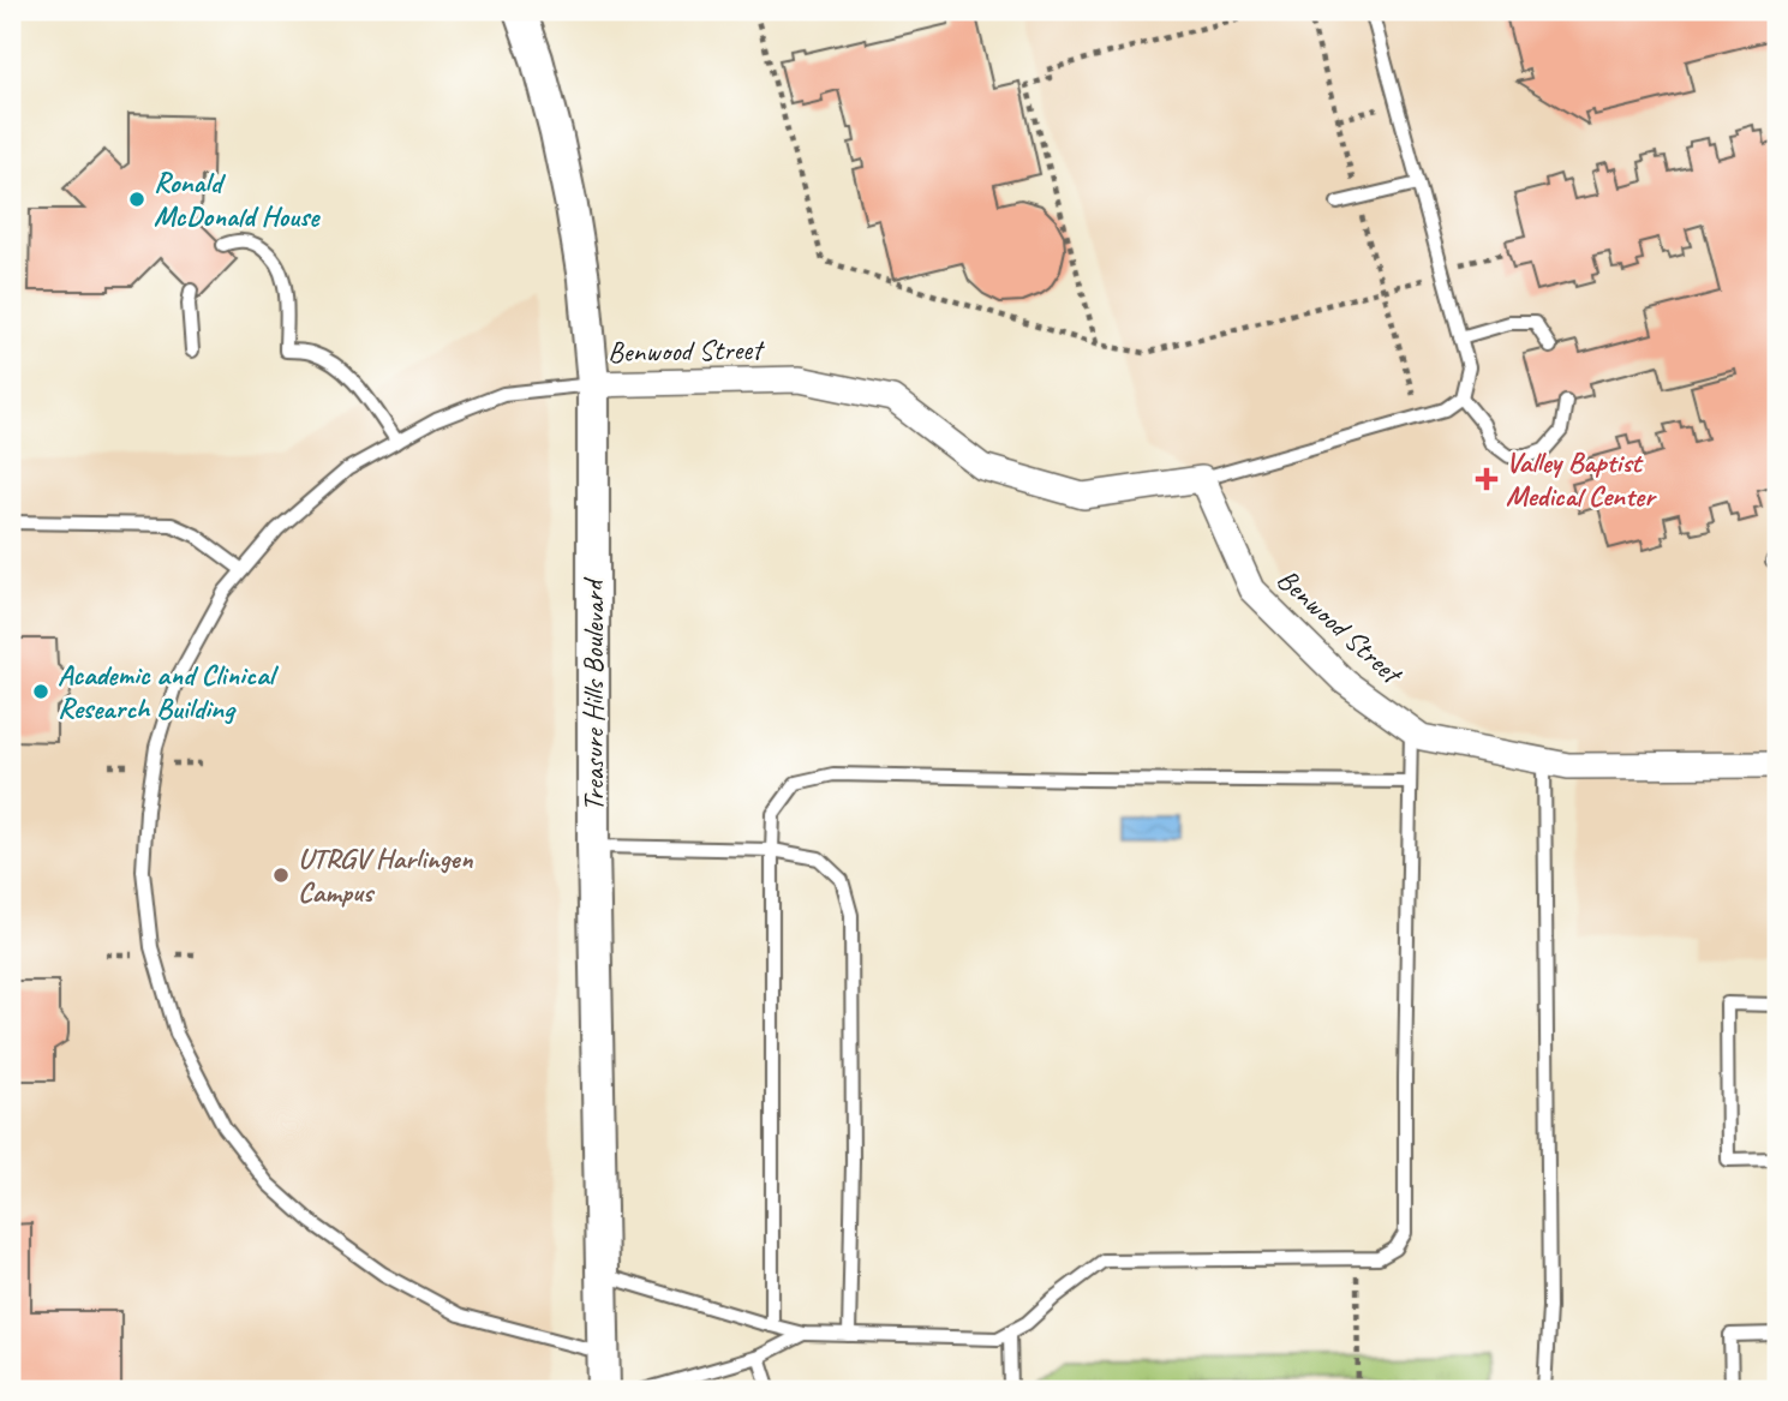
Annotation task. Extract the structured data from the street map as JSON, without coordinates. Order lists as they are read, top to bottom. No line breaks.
{"streets":{"street":["Benwood Street","Treasure Hills Boulevard"]},"crossings":[["Benwood Street","Treasure Hills Boulevard"]],"places":{"other":["Ronald McDonald House","Academic and Clinical Research Building","UTRGV Harlingen Campus"],"health":["Valley Baptist Medical Center"]}}
